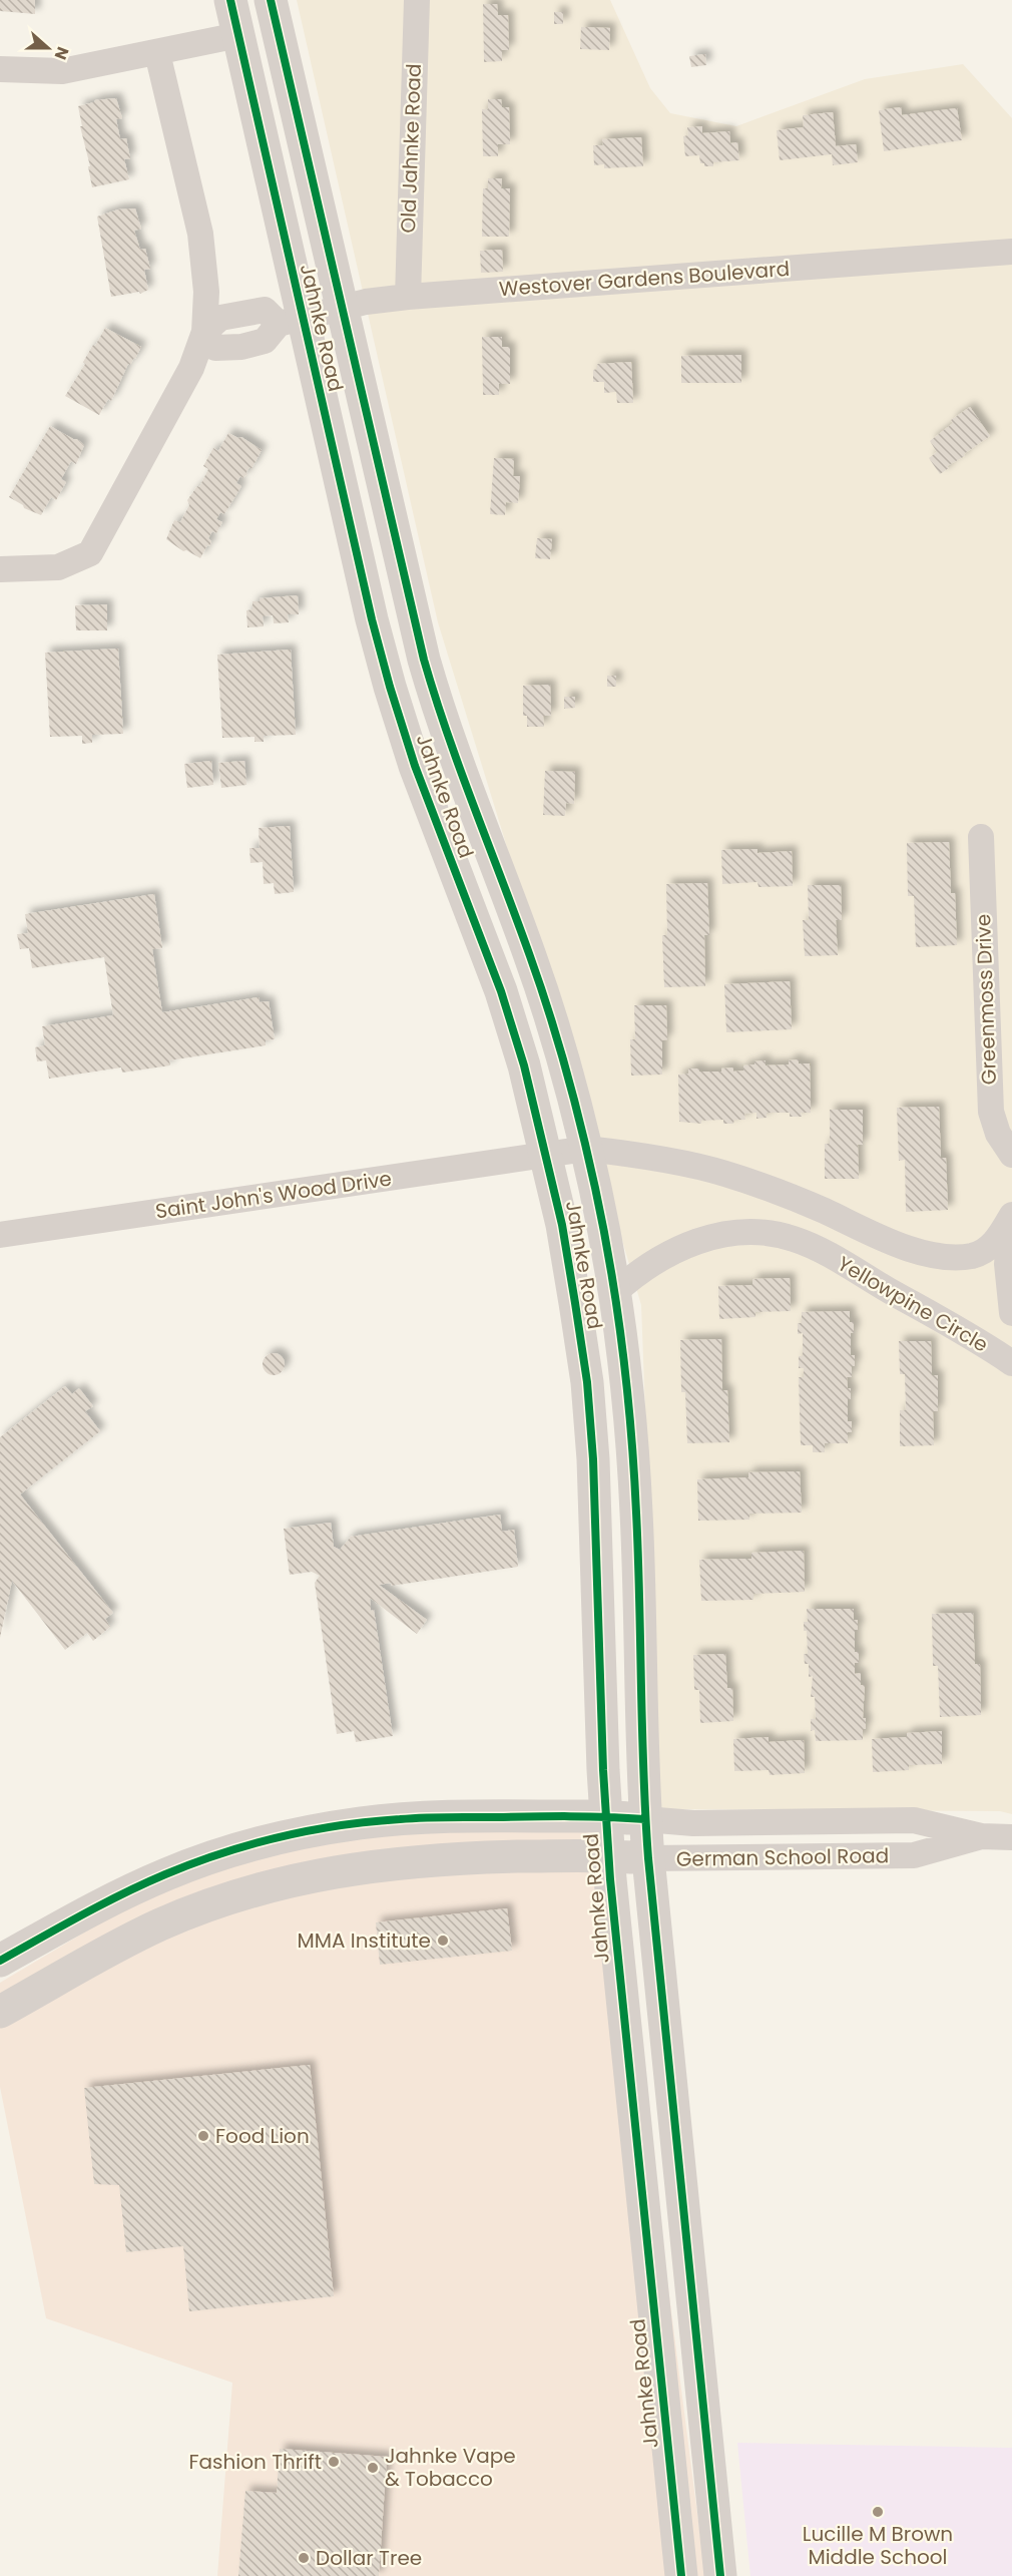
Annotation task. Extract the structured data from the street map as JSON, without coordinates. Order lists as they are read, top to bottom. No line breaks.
{"streets":{"main road":["Jahnke Road","German School Road"],"street":["Old Jahnke Road","Westover Gardens Boulevard","Greenmoss Drive","Saint John's Wood Drive","Yellowpine Circle"]},"crossings":[["Old Jahnke Road","Westover Gardens Boulevard"],["Westover Gardens Boulevard","Jahnke Road"],["Jahnke Road","Saint John's Wood Drive"],["Jahnke Road","Yellowpine Circle"],["Jahnke Road","German School Road"],["Saint John's Wood Drive","Yellowpine Circle"]],"places":["MMA Institute","Food Lion","Fashion Thrift","Jahnke Vape & Tobacco","Lucille M Brown Middle School","Dollar Tree"],"north":"right"}
